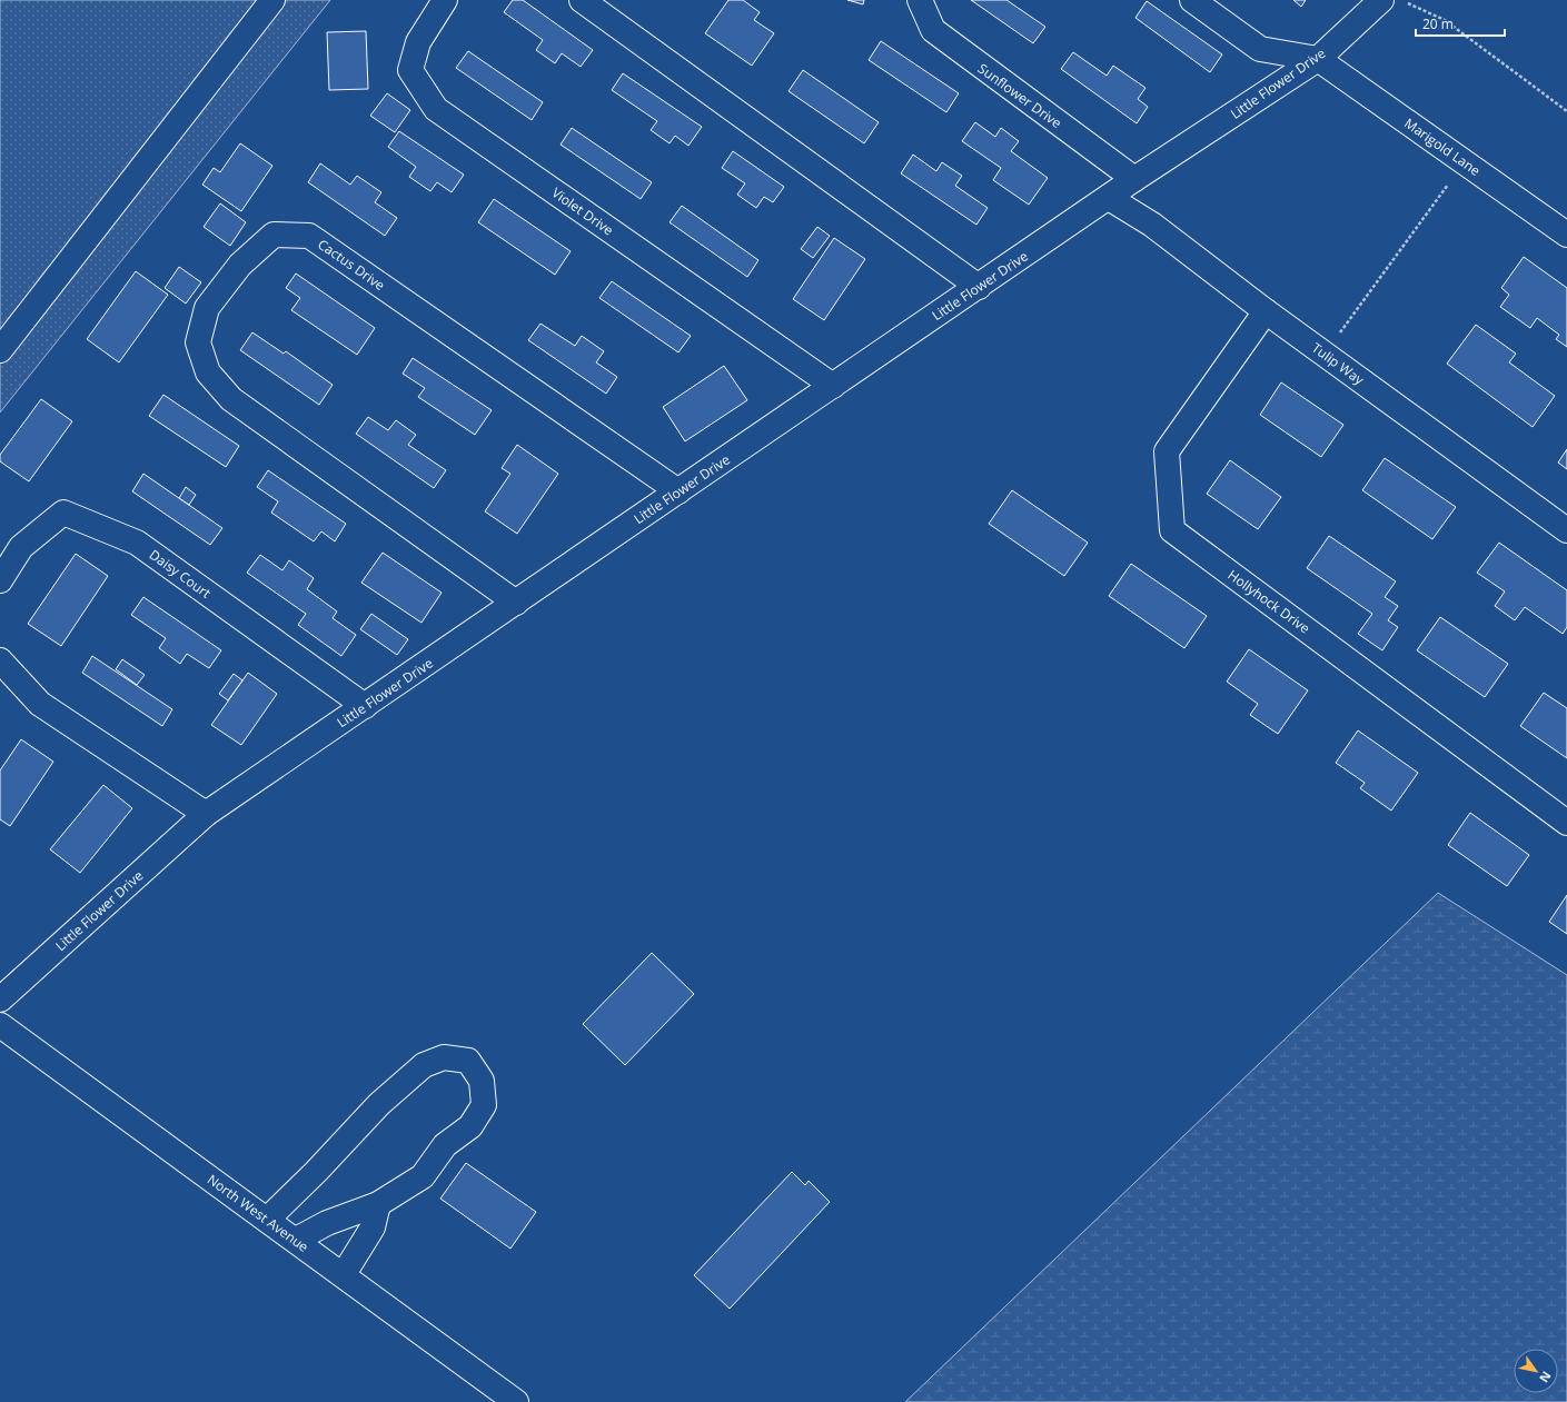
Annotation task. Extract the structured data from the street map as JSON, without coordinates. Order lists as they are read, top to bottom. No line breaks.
{"streets":{"street":["Little Flower Drive","Sunflower Drive","Marigold Lane","Violet Drive","Cactus Drive","Tulip Way","Daisy Court","Hollyhock Drive","North West Avenue"]},"crossings":[["Little Flower Drive","Sunflower Drive"],["Little Flower Drive","Marigold Lane"],["Little Flower Drive","Violet Drive"],["Little Flower Drive","Cactus Drive"],["Little Flower Drive","Tulip Way"],["Little Flower Drive","Daisy Court"],["Tulip Way","Hollyhock Drive"]],"scale_bar":"20 m","north":"bottom right"}
